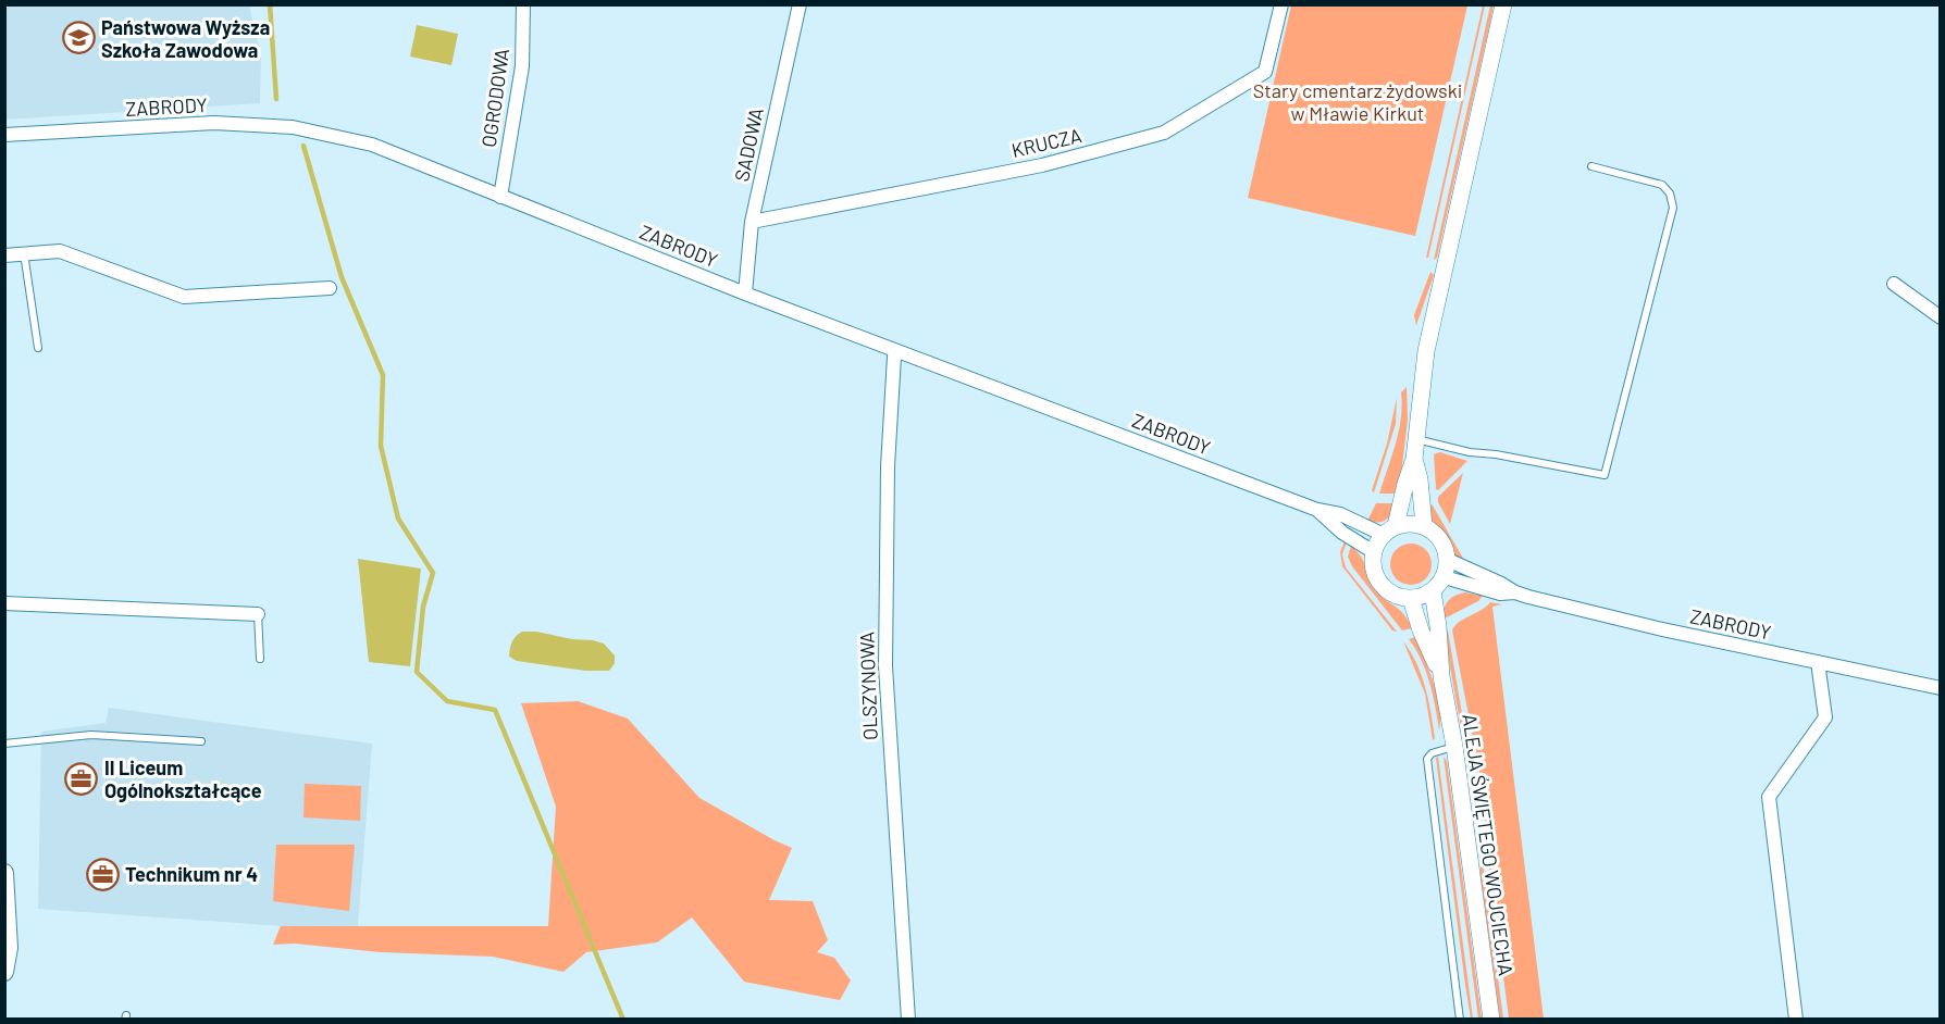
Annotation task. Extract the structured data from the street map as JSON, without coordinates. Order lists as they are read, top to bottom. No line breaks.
{"streets":{"street":["OGRODOWA","ZABRODY","KRUCZA","SADOWA","OLSZYNOWA","ALEJA ŚWIĘTEGO WOJCIECHA"]},"crossings":[["OGRODOWA","ZABRODY"],["ZABRODY","SADOWA"],["ZABRODY","OLSZYNOWA"],["ZABRODY","ALEJA ŚWIĘTEGO WOJCIECHA"],["KRUCZA","SADOWA"]],"parks":["Stary cmentarz żydowski w Mławie Kirkut"],"places":{"school or university":["Państwowa Wyższa Szkoła Zawodowa"],"office":["II Liceum Ogólnokształcące","Technikum nr 4"]}}
